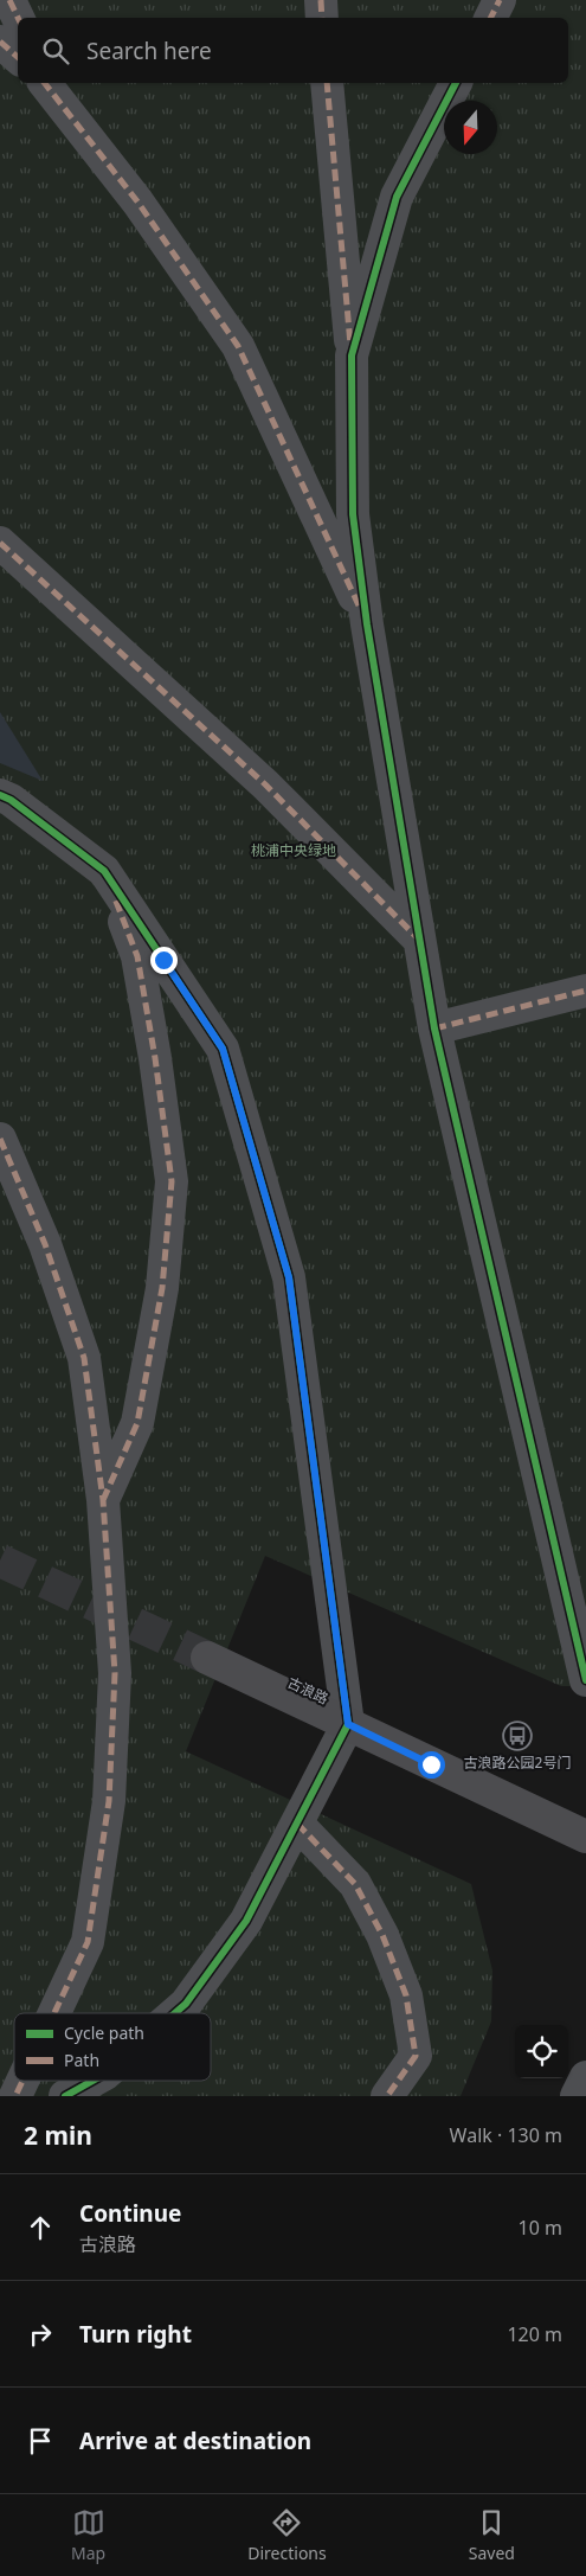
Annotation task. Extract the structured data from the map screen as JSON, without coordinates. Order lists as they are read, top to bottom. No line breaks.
{"streets":{"main road":["古浪路"]},"parks":["桃浦中央绿地"],"places":{"bus stop":["古浪路公园2号门"]},"legend":["Cycle path","Path"],"north":"bottom","page":{"search":"Search here","heading":["2 min","Walk · 130 m"],"list":[["Continue","古浪路","10 m"],["Turn right","120 m"],"Arrive at destination"],"nav":["Map","Directions","Saved"]}}
